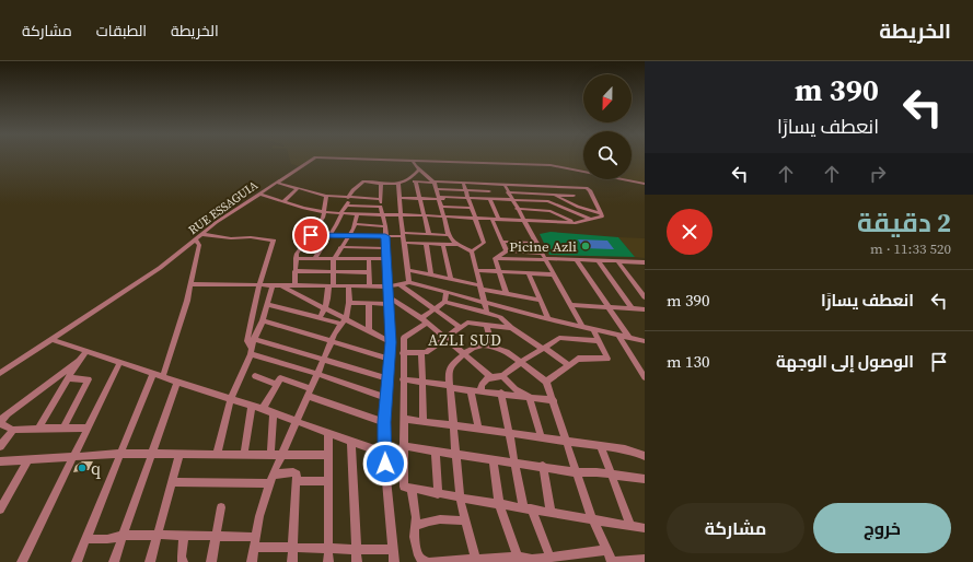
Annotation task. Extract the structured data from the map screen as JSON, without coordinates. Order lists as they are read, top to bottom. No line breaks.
{"streets":{"street":["RUE ESSAGUIA"]},"districts":["AZLI SUD"],"places":["Picine Azli","q"],"north":"bottom","page":{"header":"الخريطة","nav":["الخريطة","الطبقات","مشاركة"],"turn":["390 m","انعطف يسارًا"],"heading":["2 دقيقة","520 m · 11:33"],"list":[{"name":"انعطف يسارًا","value":"390 m"},{"name":"الوصول إلى الوجهة","value":"130 m"}],"buttons":["خروج","مشاركة"]}}
